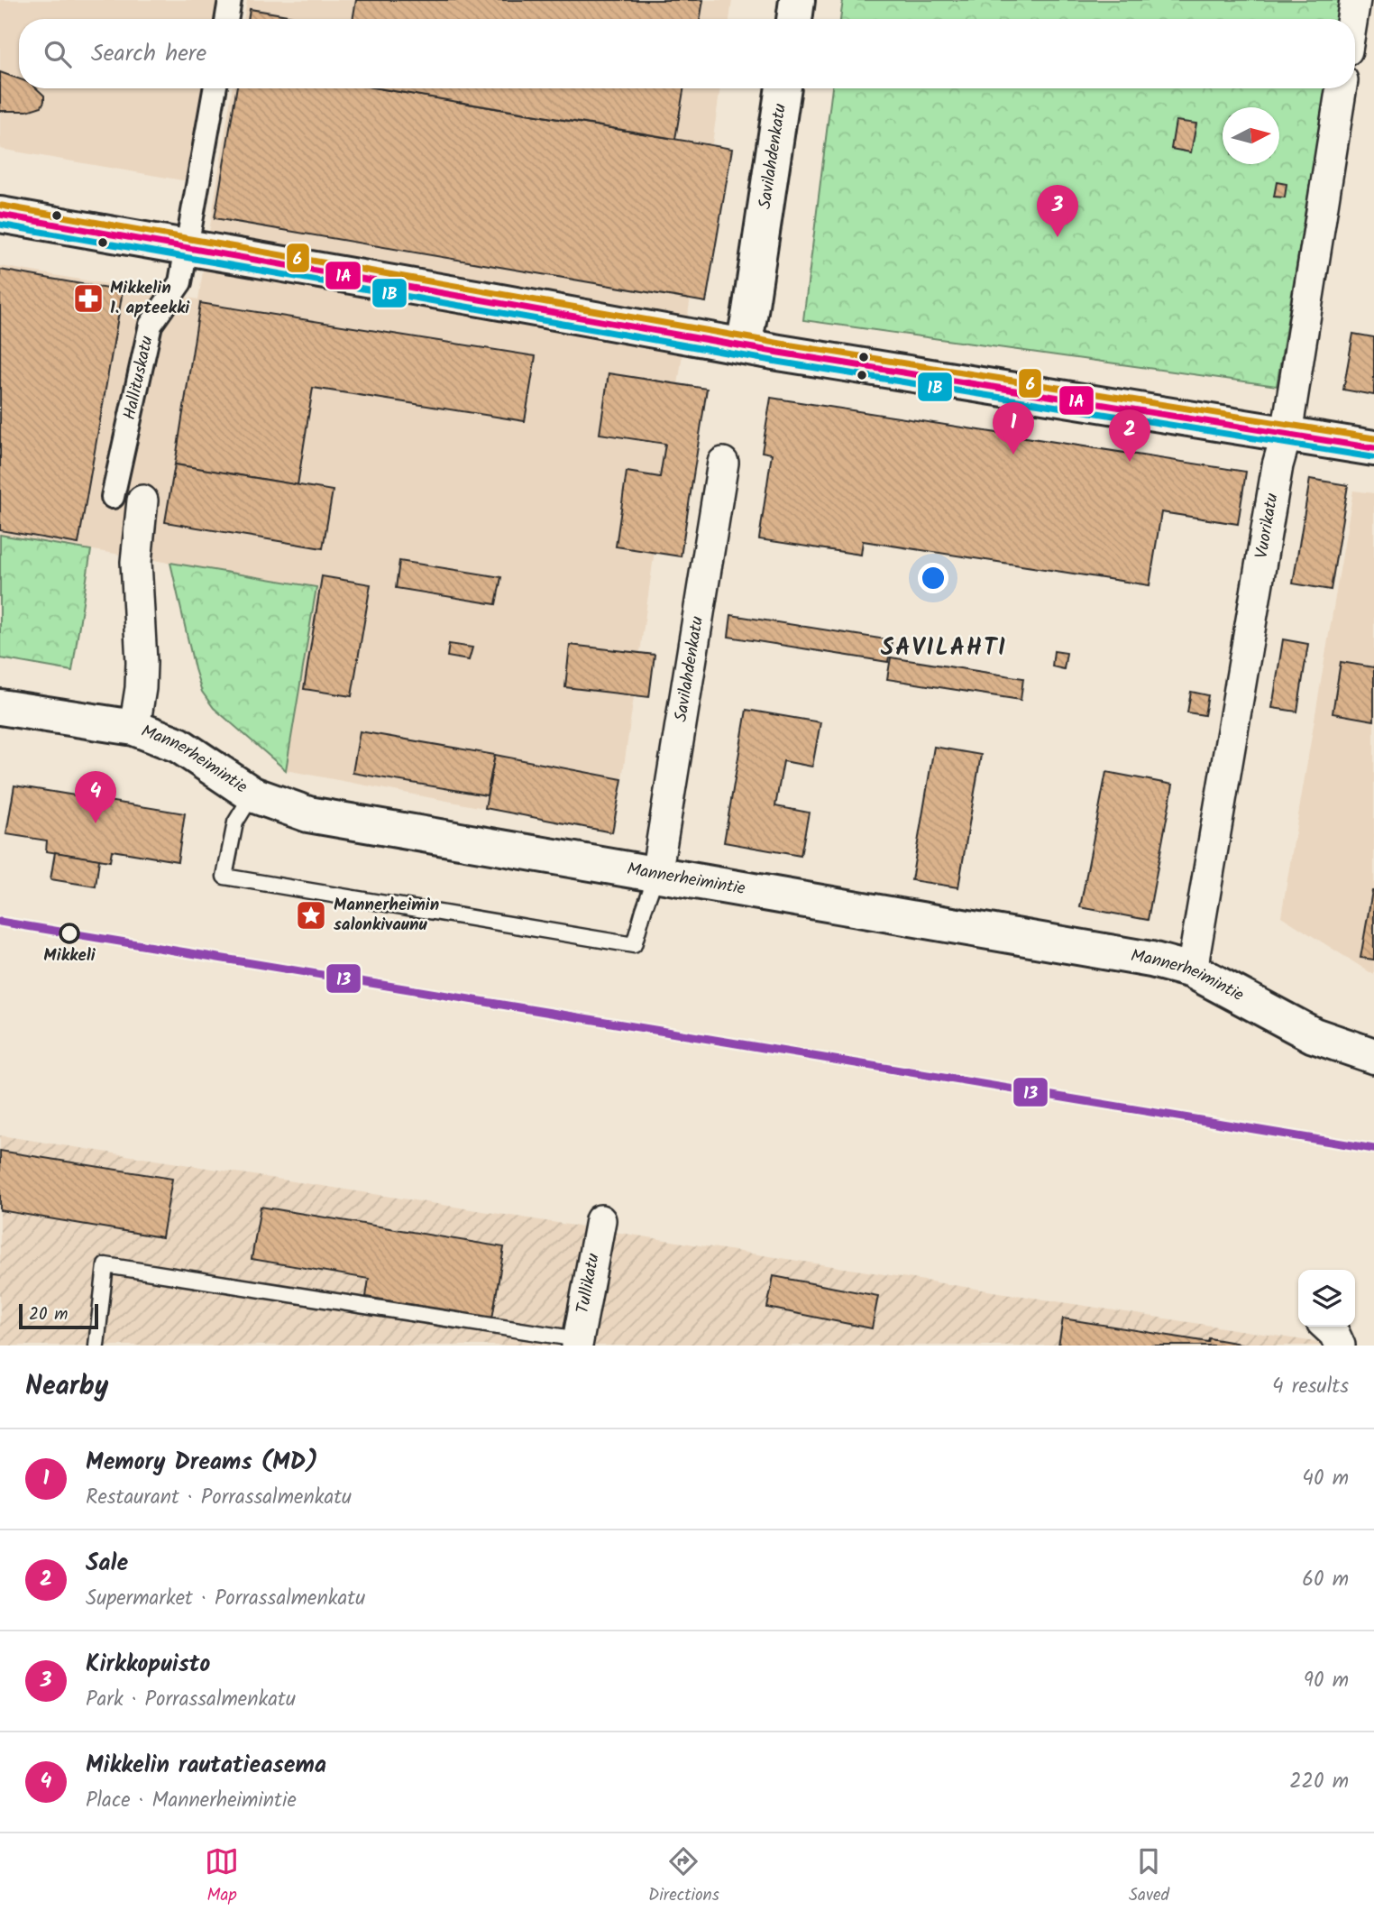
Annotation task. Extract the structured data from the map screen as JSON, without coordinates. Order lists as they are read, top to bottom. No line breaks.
{"streets":{"street":["Savilahdenkatu","Hallituskatu","Vuorikatu","Mannerheimintie","Tullikatu"]},"crossings":[["Savilahdenkatu","Mannerheimintie"],["Hallituskatu","Mannerheimintie"],["Vuorikatu","Mannerheimintie"]],"districts":["SAVILAHTI"],"places":{"pharmacy":["Mikkelin 1. apteekki"],"place":["Mannerheimin salonkivaunu"],"other":["Mikkeli"]},"lines":["transit line 6","transit line 1A","transit line 1B","transit line 13"],"scale_bar":"20 m","north":"right","page":{"search":"Search here","pins":["3","1","2","4"],"scale":"20 m","heading":["Nearby","4 results"],"list":[{"mark":"1","name":"Memory Dreams (MD)","note":"Restaurant · Porrassalmenkatu","value":"40 m"},{"mark":"2","name":"Sale","note":"Supermarket · Porrassalmenkatu","value":"60 m"},{"mark":"3","name":"Kirkkopuisto","note":"Park · Porrassalmenkatu","value":"90 m"},{"mark":"4","name":"Mikkelin rautatieasema","note":"Place · Mannerheimintie","value":"220 m"}],"nav":["Map","Directions","Saved"]}}
